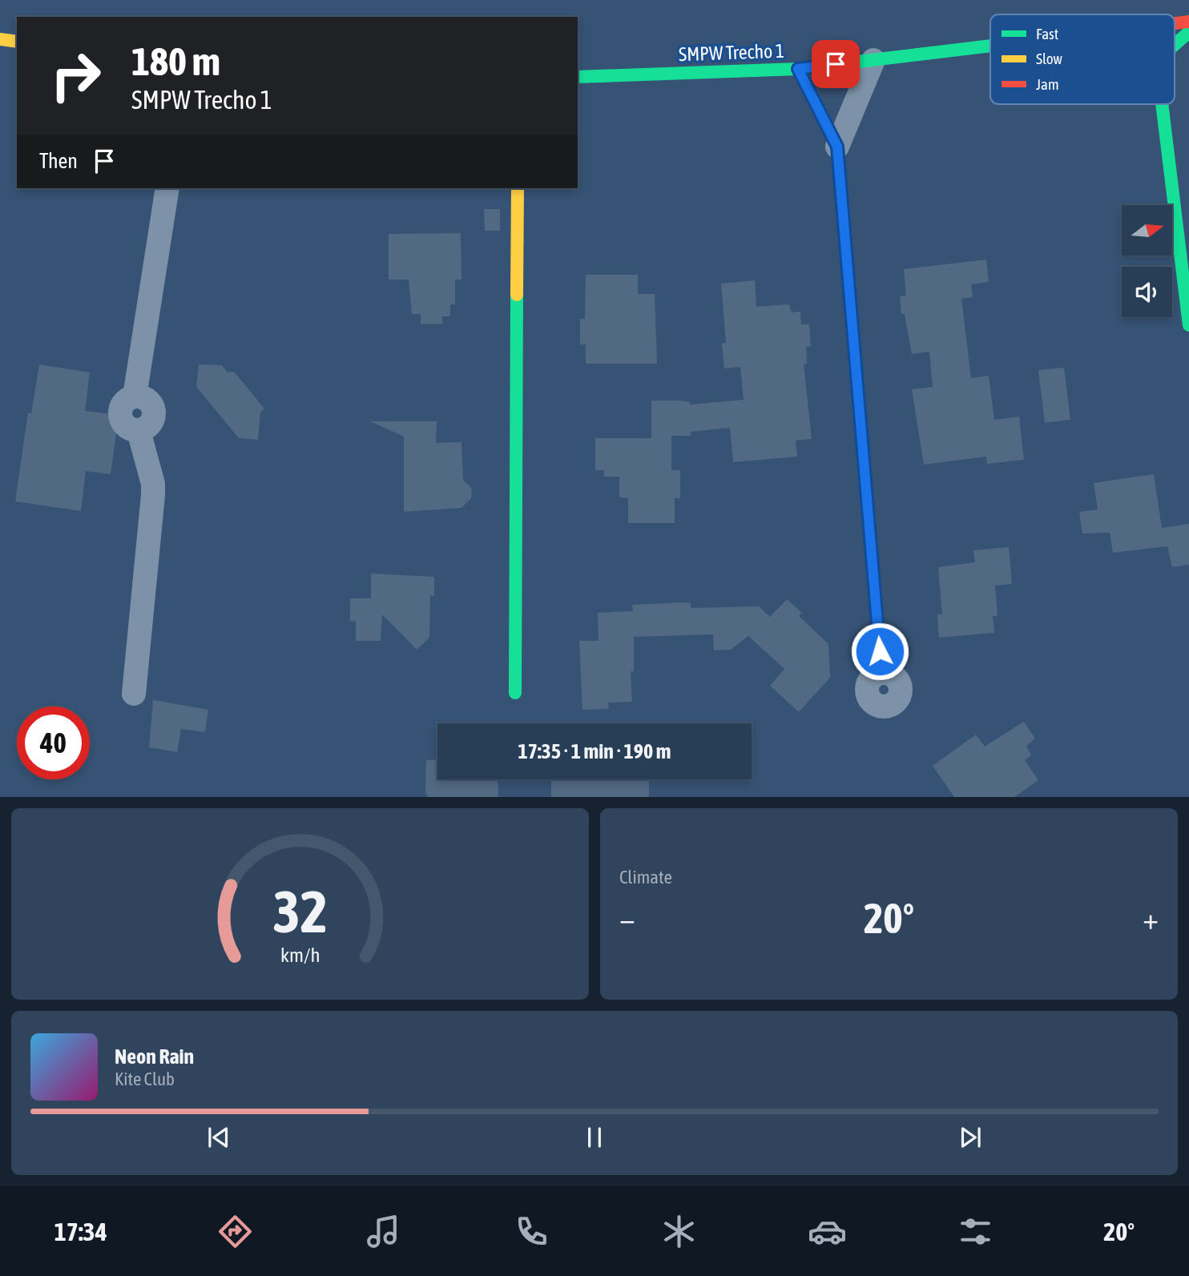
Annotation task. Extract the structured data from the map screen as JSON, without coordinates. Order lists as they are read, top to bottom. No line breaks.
{"streets":{"street":["SMPW Trecho 1"]},"legend":["Fast","Slow","Jam"],"north":"right","page":{"turn":["180 m","SMPW Trecho 1"],"then":"Then","limit":"40","trip":"17:35 · 1 min · 190 m","tile":"Climate","heat":["−","20°","+"],"song":["Neon Rain","Kite Club"],"tabs":["17:34","20°"],"gauge":["32","km/h"]}}
